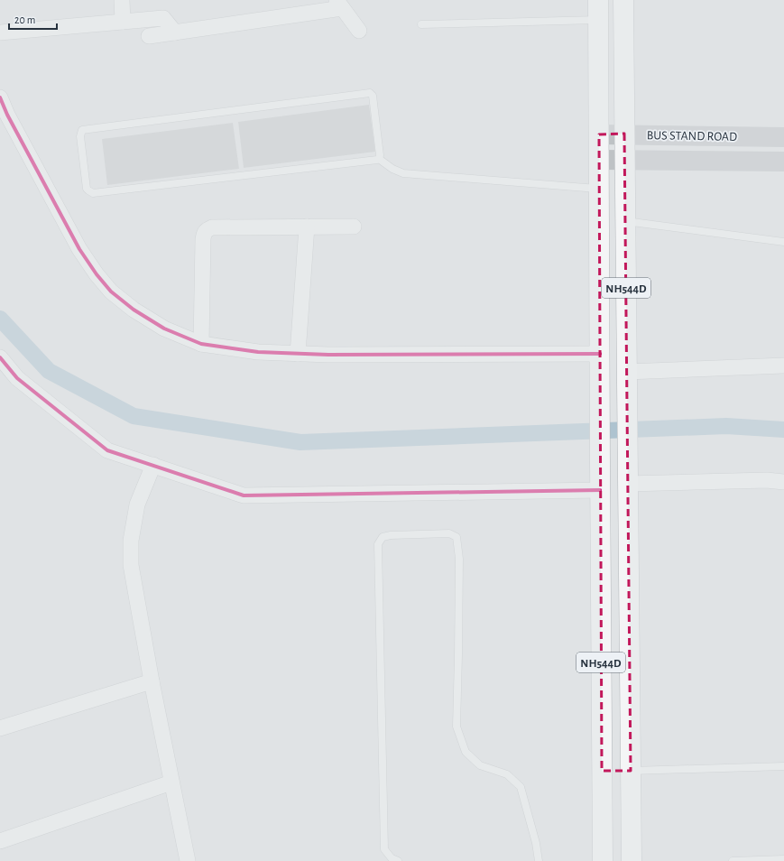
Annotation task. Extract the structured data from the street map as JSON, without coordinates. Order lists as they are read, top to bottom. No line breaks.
{"streets":{"highway":["NH544D"],"street":["BUS STAND ROAD"]},"crossings":[["BUS STAND ROAD","NH544D"]],"scale_bar":"20 m"}
